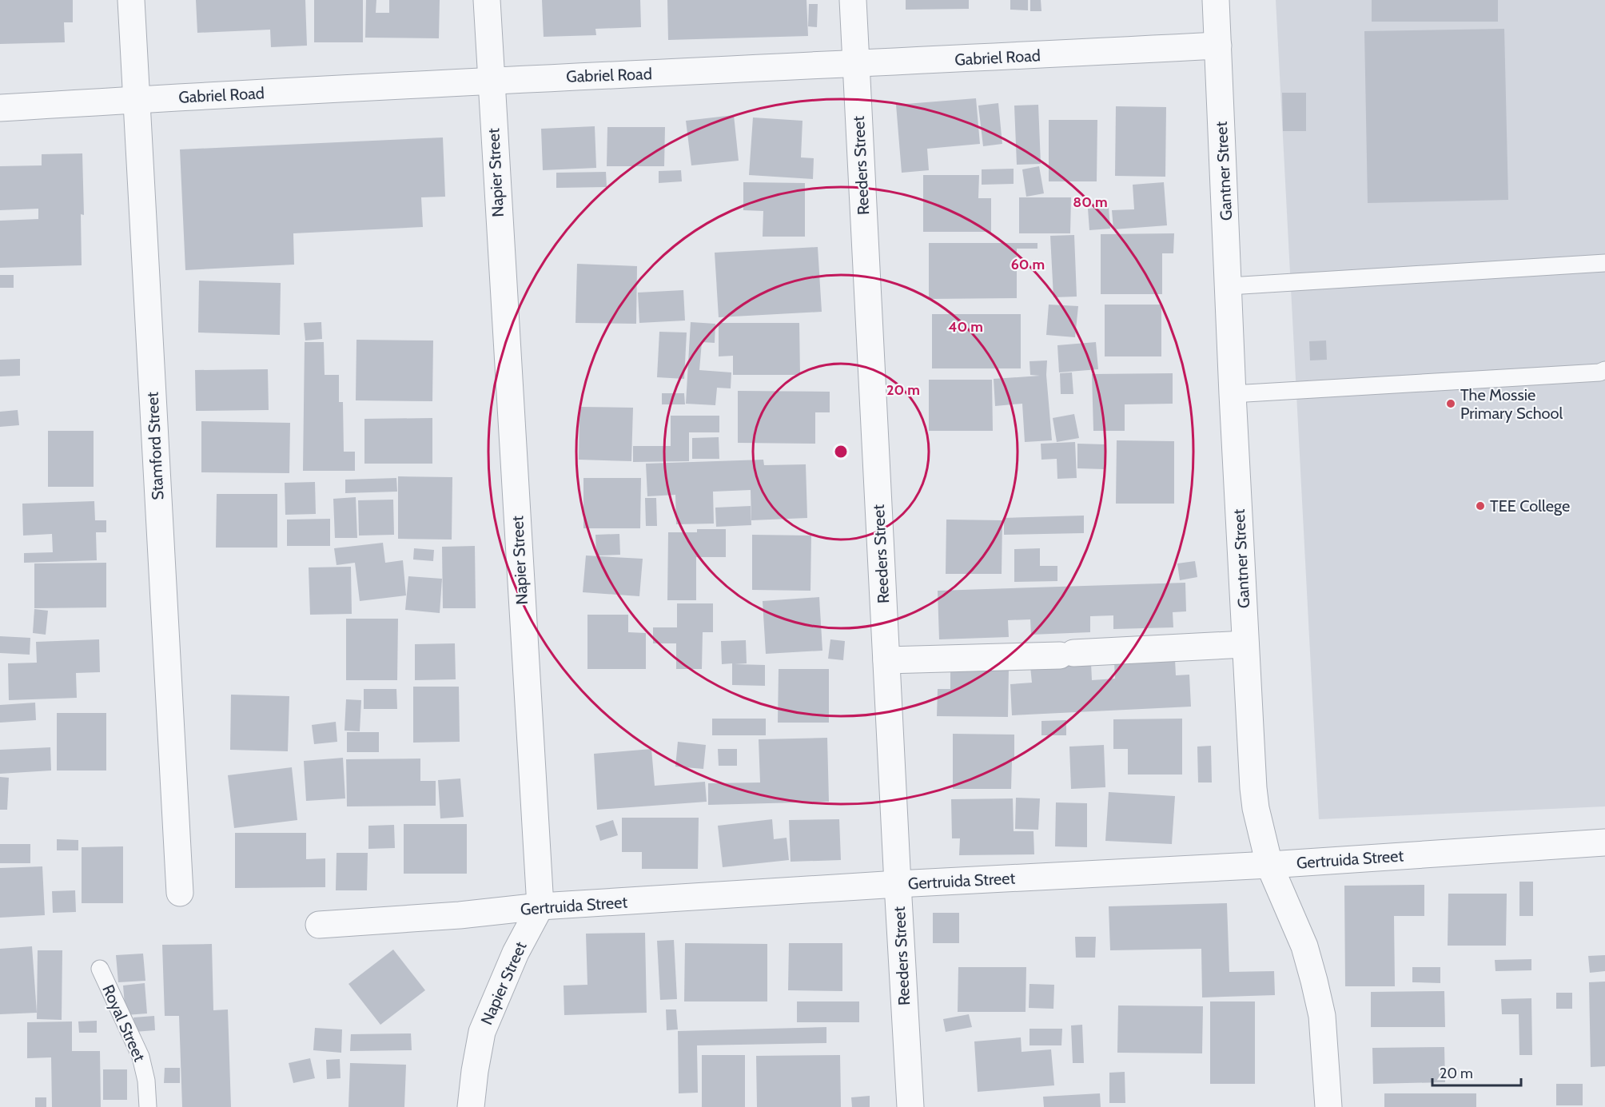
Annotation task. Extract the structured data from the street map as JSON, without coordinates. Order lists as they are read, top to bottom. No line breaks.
{"streets":{"street":["Gabriel Road","Reeders Street","Gantner Street","Napier Street","Stamford Street","Gertruida Street"],"lane":["Royal Street"]},"crossings":[["Gabriel Road","Reeders Street"],["Gabriel Road","Gantner Street"],["Gabriel Road","Napier Street"],["Gabriel Road","Stamford Street"],["Reeders Street","Gertruida Street"],["Gantner Street","Gertruida Street"],["Napier Street","Gertruida Street"]],"places":["The Mossie Primary School","TEE College"],"scale_bar":"20 m","rings":["80 m","60 m","40 m","20 m"]}
